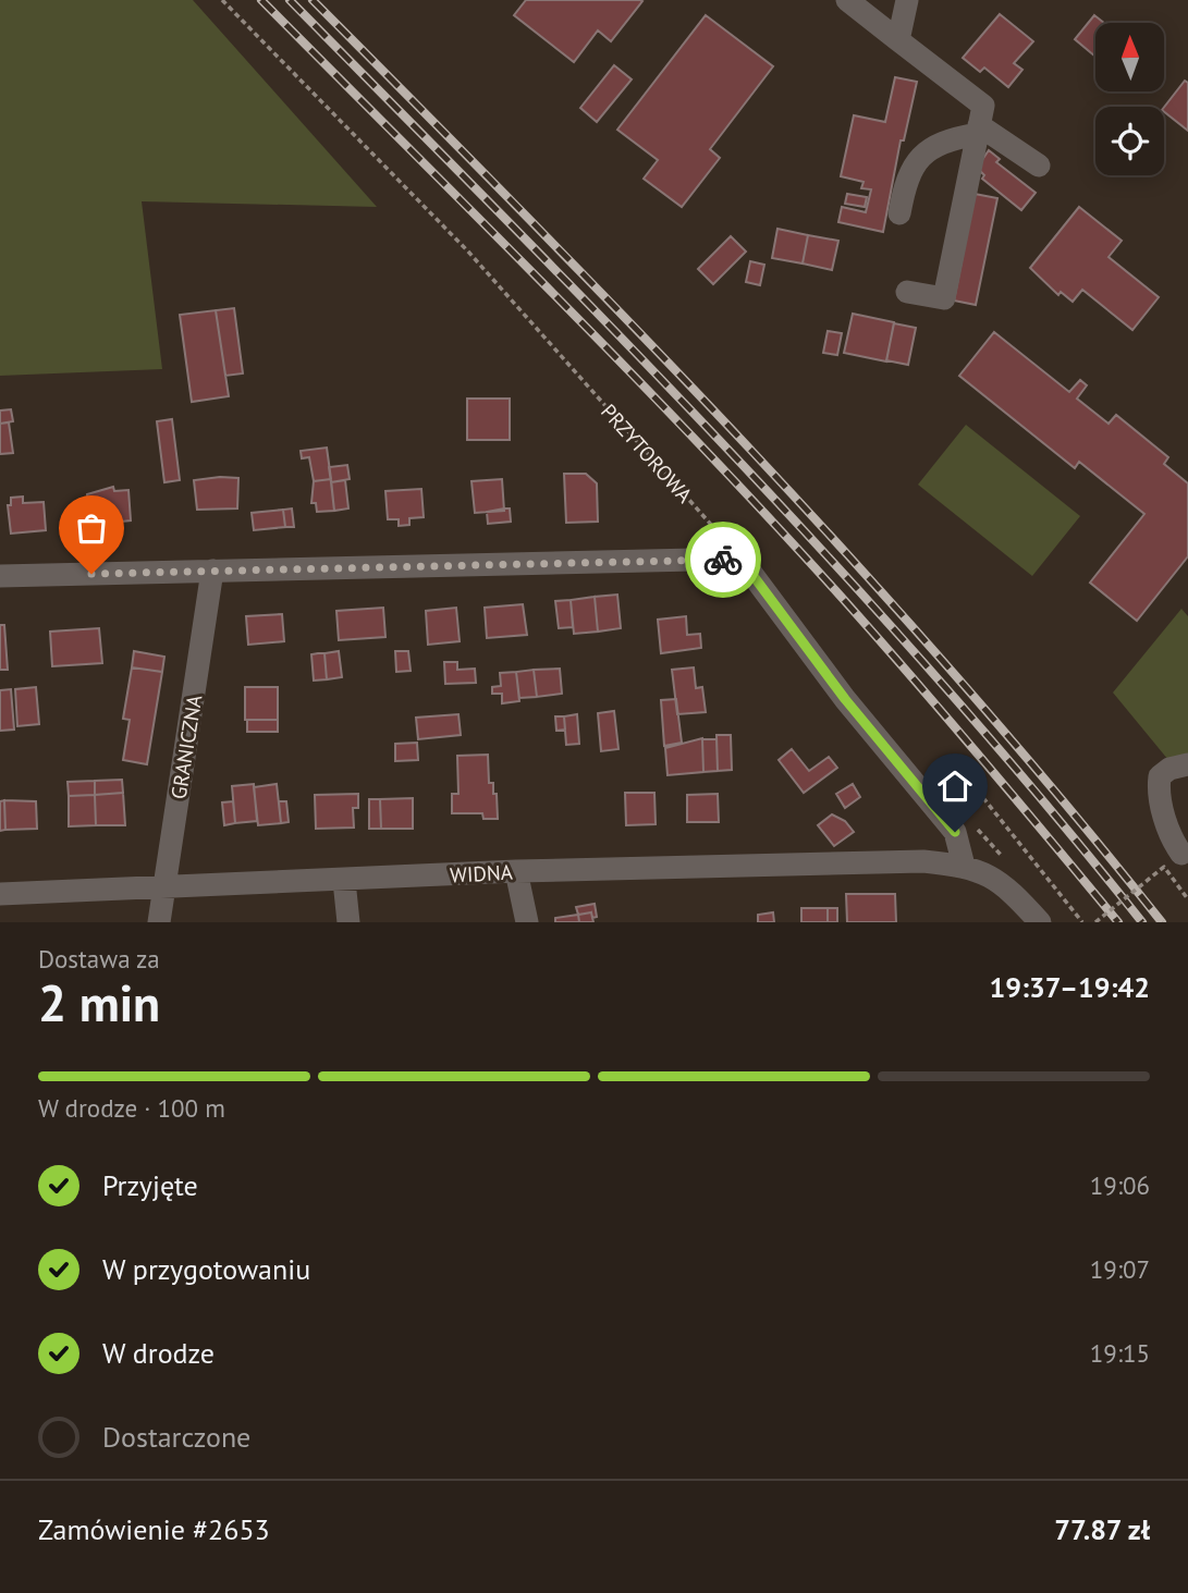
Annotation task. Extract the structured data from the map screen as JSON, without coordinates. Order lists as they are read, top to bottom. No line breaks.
{"streets":{"street":["GRANICZNA","WIDNA"],"path":["PRZYTOROWA"]},"crossings":[["GRANICZNA","WIDNA"]],"north":"top","page":{"heading":["2 min","Dostawa za","19:37–19:42"],"panel":["Zamówienie #2653","77.87 zł"],"bar":"W drodze · 100 m","list":[["Przyjęte","19:06"],["W przygotowaniu","19:07"],["W drodze","19:15"],"Dostarczone"]}}
